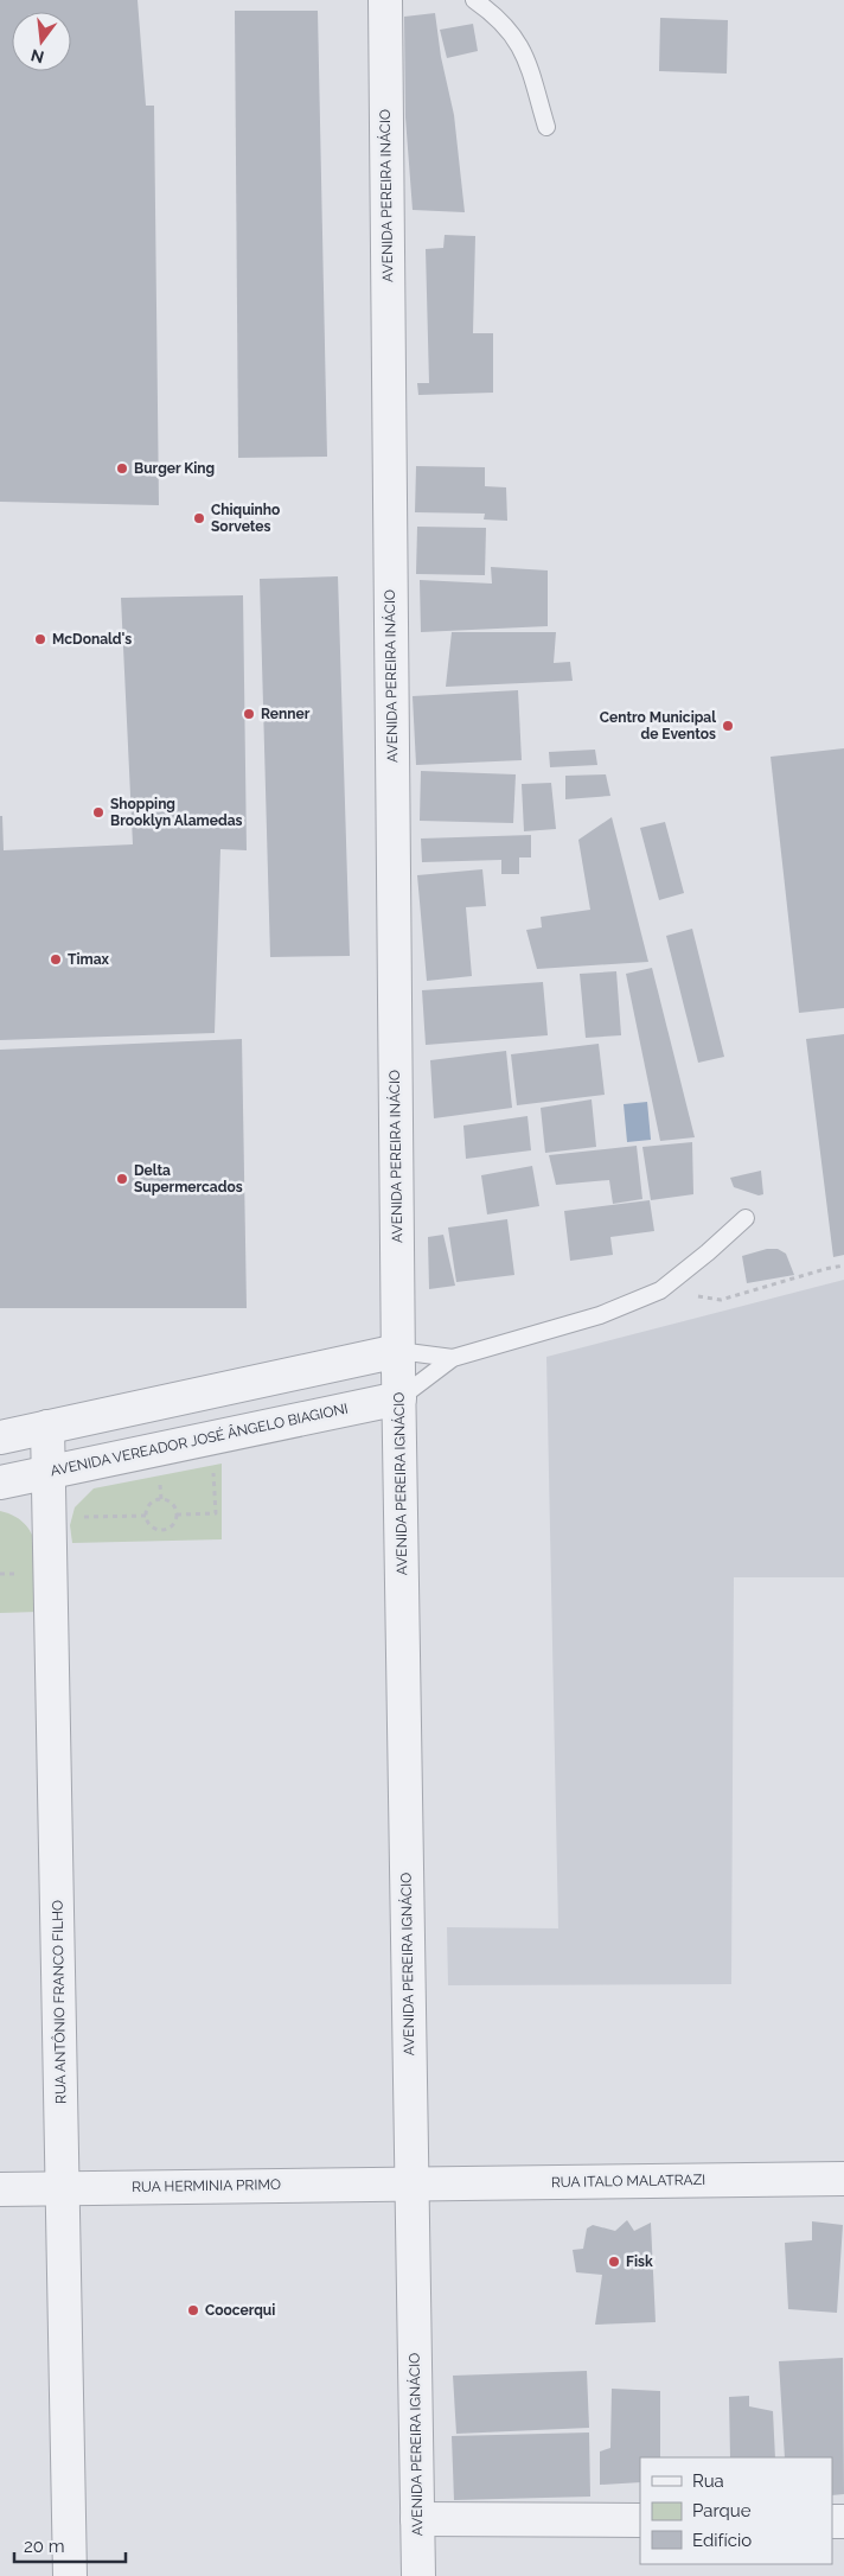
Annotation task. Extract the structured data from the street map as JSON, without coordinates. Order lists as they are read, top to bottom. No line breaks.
{"streets":{"street":["AVENIDA PEREIRA INÁCIO","AVENIDA VEREADOR JOSÉ ÂNGELO BIAGIONI","AVENIDA PEREIRA IGNÁCIO","RUA ANTÔNIO FRANCO FILHO","RUA ITALO MALATRAZI","RUA HERMINIA PRIMO"]},"crossings":[["AVENIDA PEREIRA INÁCIO","AVENIDA PEREIRA IGNÁCIO"],["AVENIDA VEREADOR JOSÉ ÂNGELO BIAGIONI","AVENIDA PEREIRA IGNÁCIO"],["AVENIDA VEREADOR JOSÉ ÂNGELO BIAGIONI","RUA ANTÔNIO FRANCO FILHO"],["AVENIDA PEREIRA IGNÁCIO","RUA ITALO MALATRAZI"],["AVENIDA PEREIRA IGNÁCIO","RUA HERMINIA PRIMO"],["RUA ANTÔNIO FRANCO FILHO","RUA HERMINIA PRIMO"],["RUA ITALO MALATRAZI","RUA HERMINIA PRIMO"]],"places":["Burger King","Chiquinho Sorvetes","McDonald's","Renner","Centro Municipal de Eventos","Shopping Brooklyn Alamedas","Timax","Delta Supermercados","Fisk","Coocerqui"],"legend":["Rua","Parque","Edifício"],"scale_bar":"20 m","north":"bottom"}
